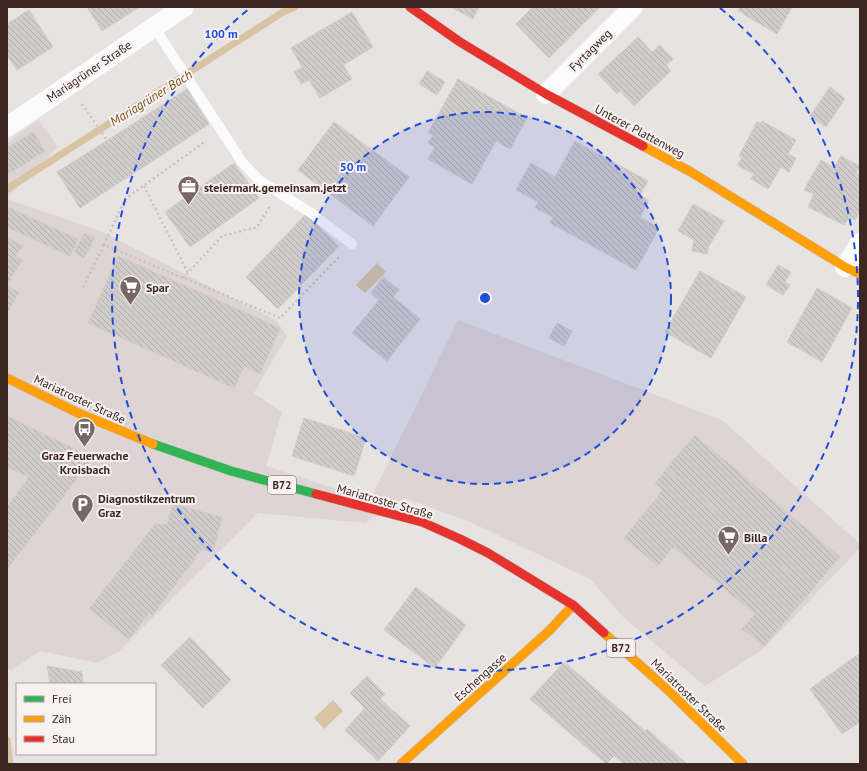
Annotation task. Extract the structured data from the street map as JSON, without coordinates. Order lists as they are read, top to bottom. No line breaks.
{"streets":{"main road":["Unterer Plattenweg","Mariatroster Straße","B72","Eschengasse"],"street":["Fyrtagweg","Mariagrüner Straße"]},"crossings":[["Fyrtagweg","Unterer Plattenweg"],["Mariatroster Straße","Eschengasse"]],"water":["Mariagrüner Bach"],"places":{"office":["steiermark.gemeinsam.jetzt"],"supermarket":["Spar","Billa"],"bus stop":["Graz Feuerwache Kroisbach"],"parking":["Diagnostikzentrum Graz"]},"legend":["Frei","Zäh","Stau"],"rings":["100 m","50 m"]}
